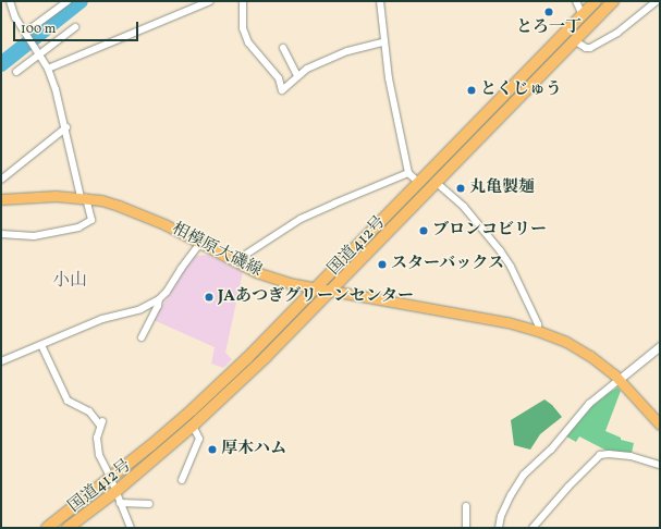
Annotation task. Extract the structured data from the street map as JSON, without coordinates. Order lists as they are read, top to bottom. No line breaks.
{"streets":{"highway":["国道412号"],"main road":["相模原大磯線"]},"crossings":[["国道412号","相模原大磯線"]],"districts":["小山"],"places":["とろ一丁","とくじゅう","丸亀製麺","ブロンコビリー","スターバックス","JAあつぎグリーンセンター","厚木ハム"],"scale_bar":"100 m"}
